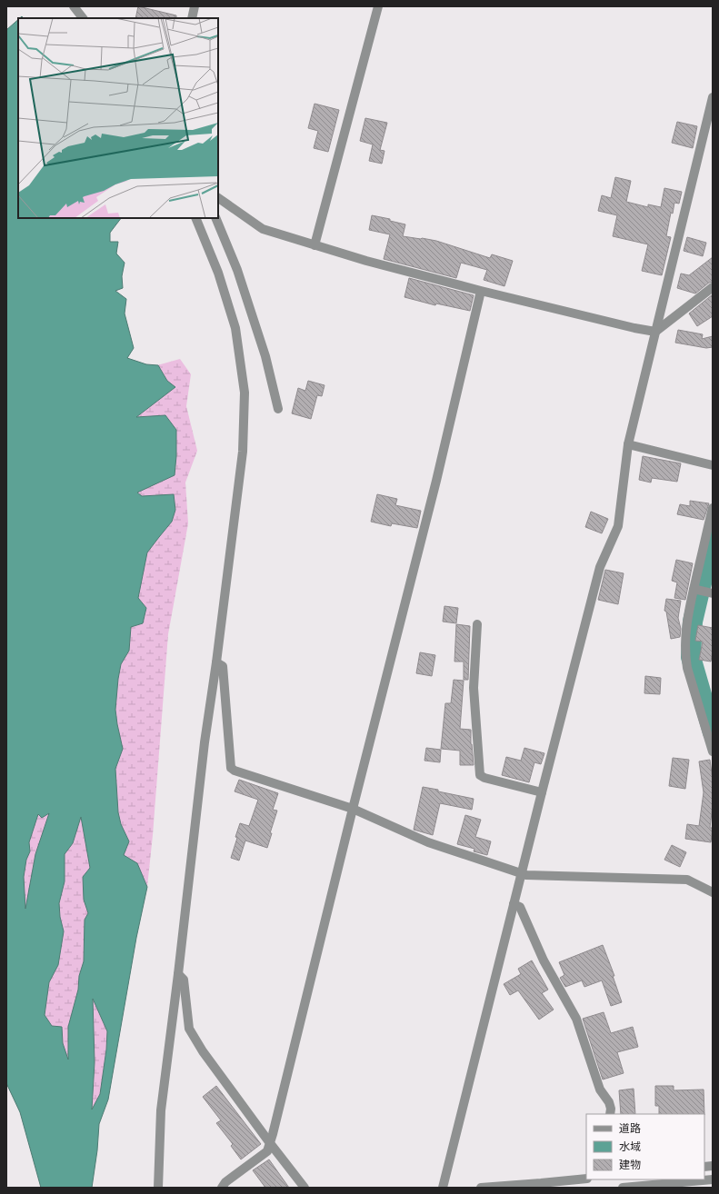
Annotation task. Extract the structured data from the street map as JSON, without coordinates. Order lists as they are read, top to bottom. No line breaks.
{"legend":["道路","水域","建物"]}
